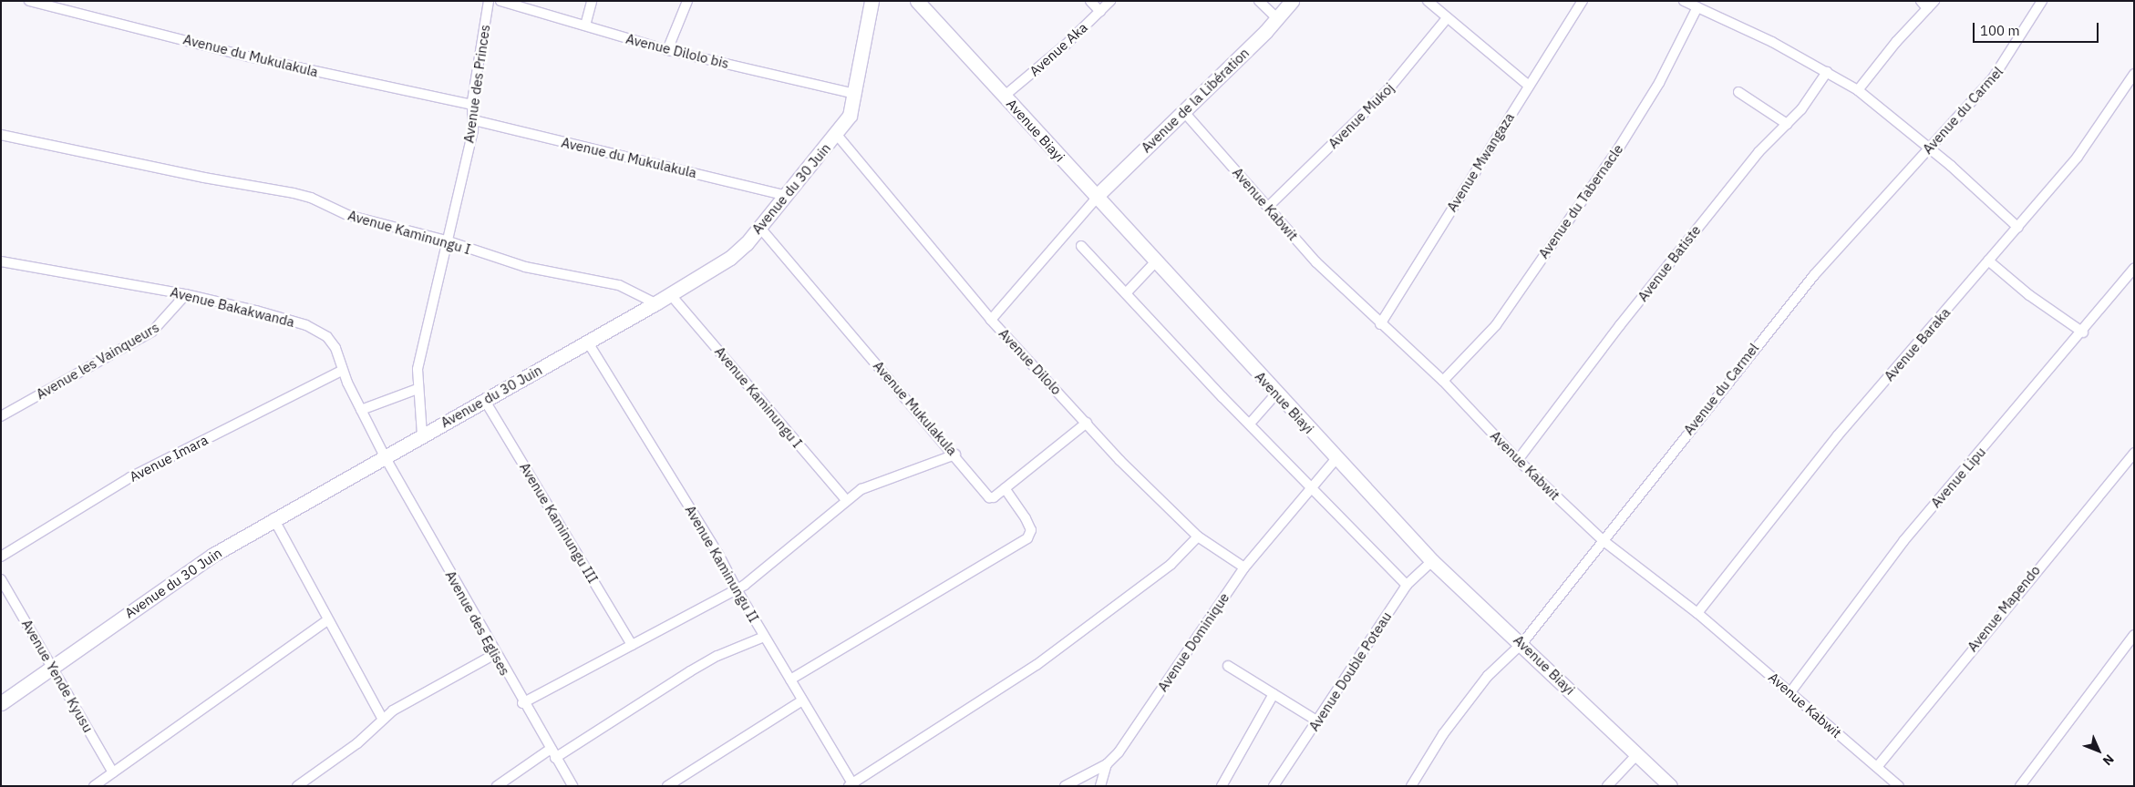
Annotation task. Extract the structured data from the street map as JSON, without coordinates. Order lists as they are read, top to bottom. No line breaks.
{"streets":{"street":["Avenue Aka","Avenue Dilolo bis","Avenue du Mukulakula","Avenue des Princes","Avenue de la Libération","Avenue du Carmel","Avenue Mukoj","Avenue Biayi","Avenue Mwangaza","Avenue du 30 Juin","Avenue du Tabernacle","Avenue Kabwit","Avenue Kaminungu I","Avenue Batiste","Avenue Bakakwanda","Avenue Baraka","Avenue les Vainqueurs","Avenue Dilolo","Avenue Mukulakula","Avenue Imara","Avenue Lipu","Avenue Kaminungu III","Avenue Kaminungu II","Avenue Mapendo","Avenue des Eglises","Avenue Dominique","Avenue Double Poteau","Avenue Yende Kyusu"]},"crossings":[["Avenue Aka","Avenue Biayi"],["Avenue Dilolo bis","Avenue du 30 Juin"],["Avenue du Mukulakula","Avenue des Princes"],["Avenue du Mukulakula","Avenue du 30 Juin"],["Avenue des Princes","Avenue du 30 Juin"],["Avenue des Princes","Avenue Kaminungu I"],["Avenue de la Libération","Avenue Biayi"],["Avenue de la Libération","Avenue Kabwit"],["Avenue du Carmel","Avenue Biayi"],["Avenue du Carmel","Avenue Kabwit"],["Avenue Mukoj","Avenue Kabwit"],["Avenue Biayi","Avenue Dominique"],["Avenue Biayi","Avenue Double Poteau"],["Avenue Mwangaza","Avenue Kabwit"],["Avenue du 30 Juin","Avenue Kaminungu I"],["Avenue du 30 Juin","Avenue Bakakwanda"],["Avenue du 30 Juin","Avenue Dilolo"],["Avenue du 30 Juin","Avenue Mukulakula"],["Avenue du 30 Juin","Avenue Kaminungu III"],["Avenue du 30 Juin","Avenue Kaminungu II"],["Avenue du 30 Juin","Avenue des Eglises"],["Avenue du 30 Juin","Avenue Yende Kyusu"],["Avenue du Tabernacle","Avenue Kabwit"],["Avenue Kabwit","Avenue Batiste"],["Avenue Kabwit","Avenue Baraka"],["Avenue Kabwit","Avenue Lipu"],["Avenue Kabwit","Avenue Mapendo"],["Avenue Bakakwanda","Avenue les Vainqueurs"],["Avenue Bakakwanda","Avenue Imara"],["Avenue Bakakwanda","Avenue des Eglises"],["Avenue Dilolo","Avenue Mukulakula"],["Avenue Dilolo","Avenue Dominique"]],"scale_bar":"100 m","north":"bottom right"}
